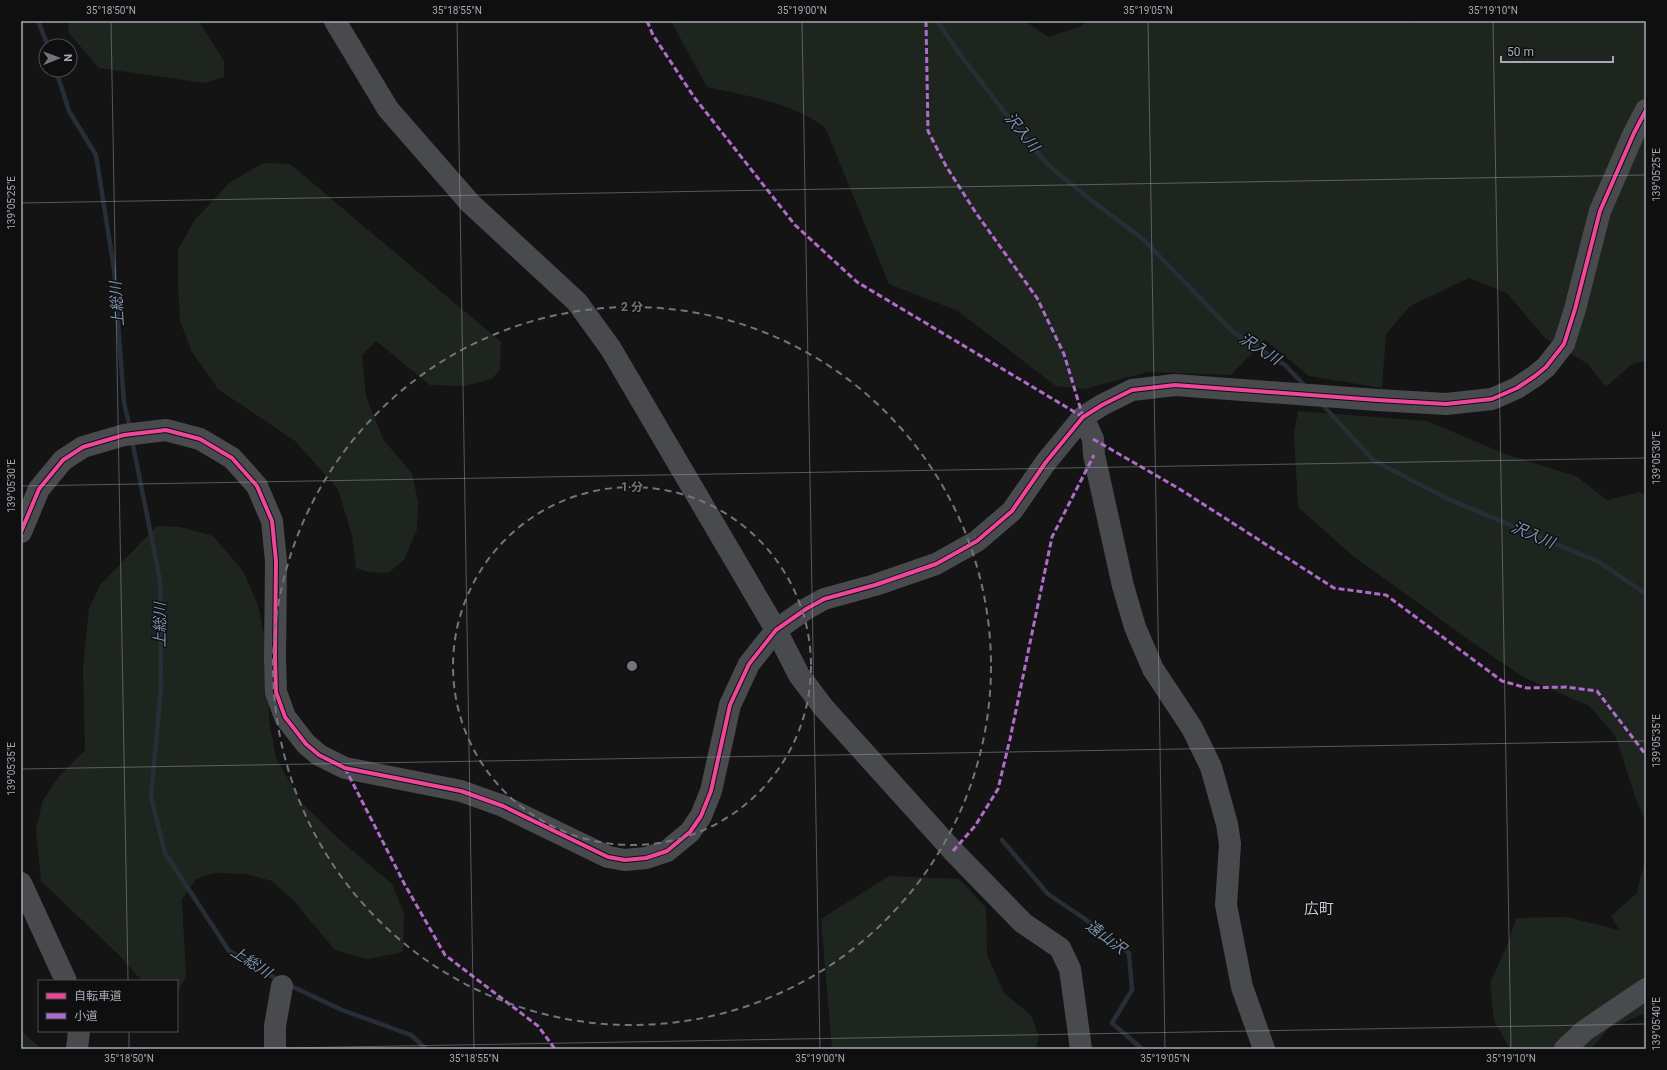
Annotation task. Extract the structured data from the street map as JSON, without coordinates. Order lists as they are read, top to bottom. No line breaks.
{"districts":["広町"],"water":["沢入川","上総川","遠山沢"],"legend":["自転車道","小道"],"scale_bar":"50 m","north":"right","coordinates":["35°18'50\"N","35°18'55\"N","35°19'00\"N","35°19'05\"N","35°19'10\"N","139°05'25\"E","139°05'30\"E","139°05'35\"E","139°05'40\"E"],"rings":["2 分","1 分"]}
